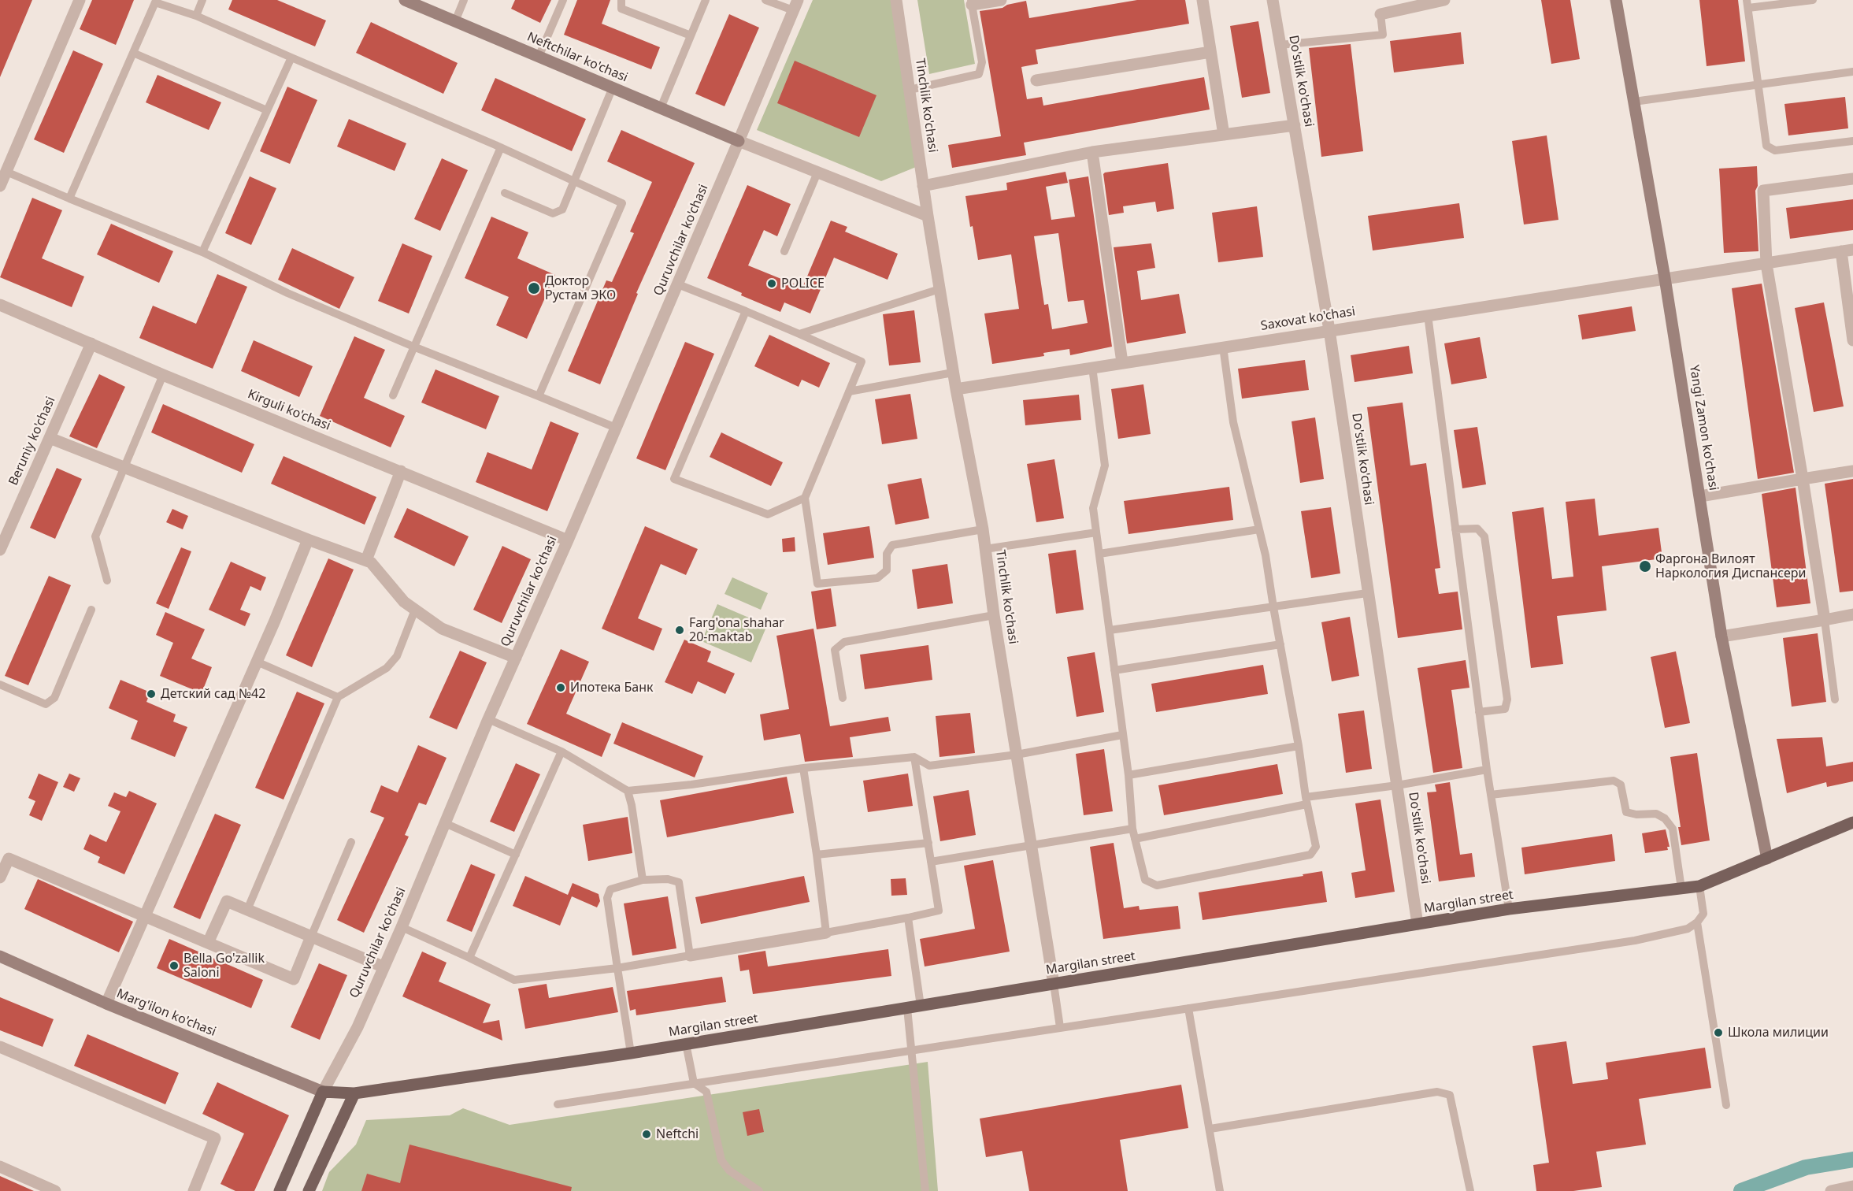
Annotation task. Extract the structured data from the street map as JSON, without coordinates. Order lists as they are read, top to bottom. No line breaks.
{"streets":{"main road":["Quruvchilar ko'chasi","Margilan street"],"street":["Neftchilar ko'chasi","Do'stlik ko'chasi","Tinchlik ko'chasi","Saxovat ko'chasi","Kirguli ko'chasi","Yangi Zamon ko'chasi","Beruniy ko'chasi","Marg'ilon ko'chasi"]},"crossings":[["Neftchilar ko'chasi","Quruvchilar ko'chasi"],["Do'stlik ko'chasi","Saxovat ko'chasi"],["Do'stlik ko'chasi","Margilan street"],["Tinchlik ko'chasi","Saxovat ko'chasi"],["Tinchlik ko'chasi","Margilan street"],["Quruvchilar ko'chasi","Kirguli ko'chasi"],["Quruvchilar ko'chasi","Margilan street"],["Quruvchilar ko'chasi","Marg'ilon ko'chasi"],["Saxovat ko'chasi","Yangi Zamon ko'chasi"],["Kirguli ko'chasi","Beruniy ko'chasi"],["Yangi Zamon ko'chasi","Margilan street"],["Margilan street","Marg'ilon ko'chasi"]],"places":["POLICE","Доктор Рустам ЭКО","Фаргона Вилоят Наркология Диспансери","Farg'ona shahar 20-maktab","Ипотека Банк","Детский сад №42","Bella Go'zallik Saloni","Школа милиции","Neftchi"]}
